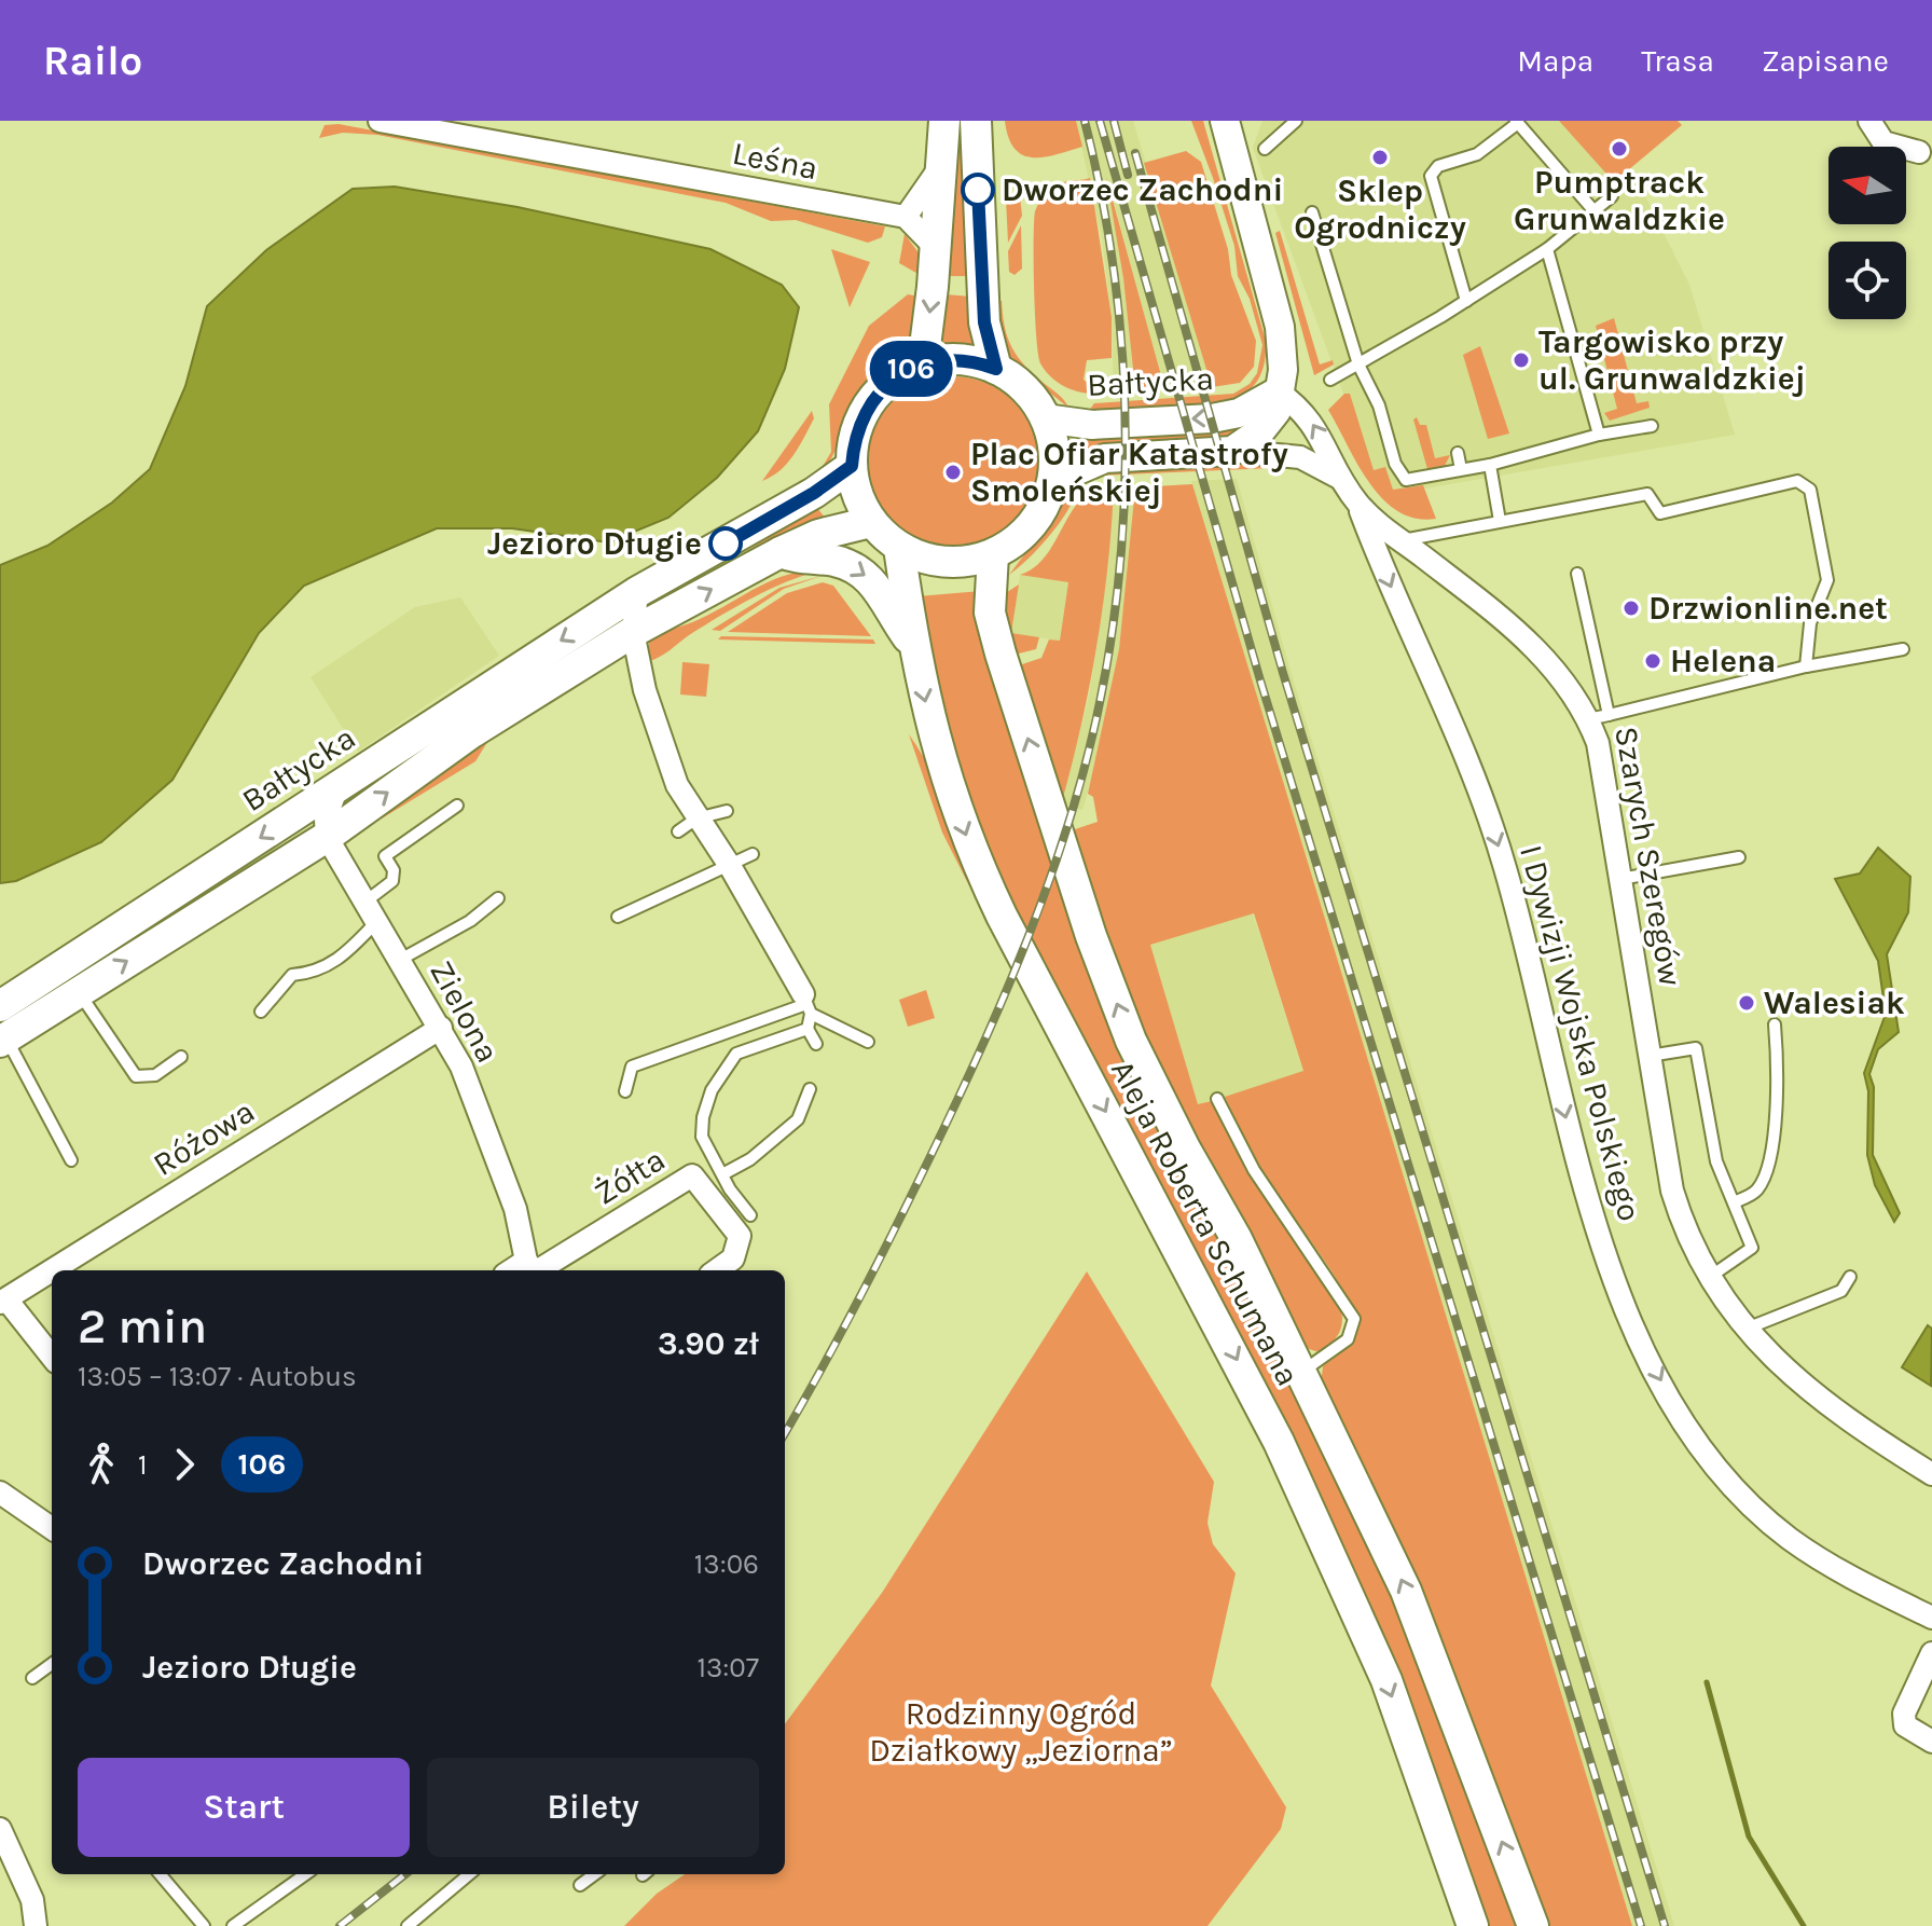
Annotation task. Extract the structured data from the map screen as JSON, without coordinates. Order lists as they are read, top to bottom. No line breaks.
{"streets":{"main road":["Bałtycka","Aleja Roberta Schumana"],"street":["Leśna","Szarych Szeregów","Zielona","I Dywizji Wojska Polskiego","Różowa","Żółta"]},"crossings":[["Bałtycka","Szarych Szeregów"],["Bałtycka","Aleja Roberta Schumana"],["Szarych Szeregów","I Dywizji Wojska Polskiego"],["Zielona","Różowa"],["Zielona","Żółta"]],"one_way":["Bałtycka","I Dywizji Wojska Polskiego"],"parks":["Rodzinny Ogród Działkowy „Jeziorna”"],"places":["Pumptrack Grunwaldzkie","Sklep Ogrodniczy","Dworzec Zachodni","Targowisko przy ul. Grunwaldzkiej","Plac Ofiar Katastrofy Smoleńskiej","Jezioro Długie","Drzwionline.net","Helena","Walesiak"],"lines":["bus line 106"],"north":"left","page":{"header":"Railo","nav":["Mapa","Trasa","Zapisane"],"on_map":"106","heading":["2 min","13:05 – 13:07 · Autobus","3.90 zł"],"legs":["1","106"],"list":[{"name":"Dworzec Zachodni","value":"13:06"},{"name":"Jezioro Długie","value":"13:07"}],"buttons":["Start","Bilety"]}}
